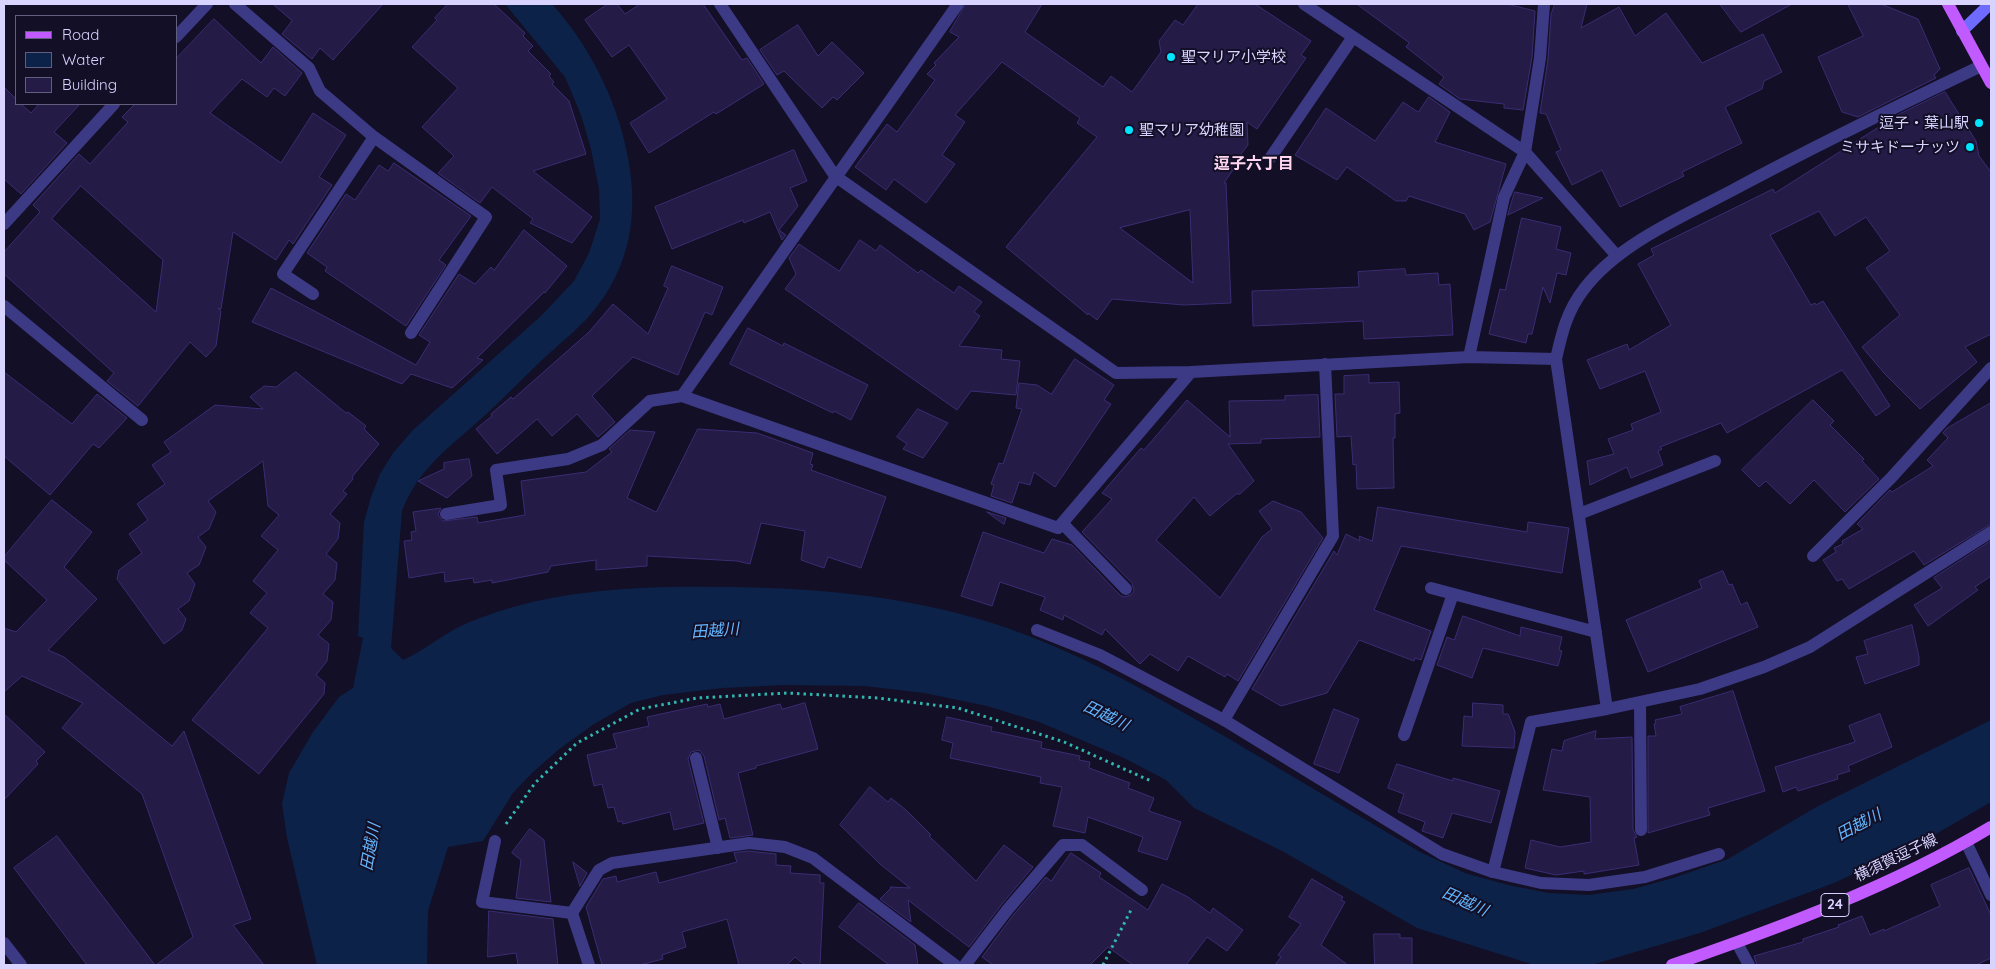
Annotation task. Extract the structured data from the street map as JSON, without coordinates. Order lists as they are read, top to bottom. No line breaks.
{"streets":{"main road":["横須賀逗子線","24"]},"districts":["逗子六丁目"],"water":["田越川"],"places":["聖マリア小学校","逗子・葉山駅","聖マリア幼稚園","ミサキドーナッツ"],"legend":["Road","Water","Building"]}
